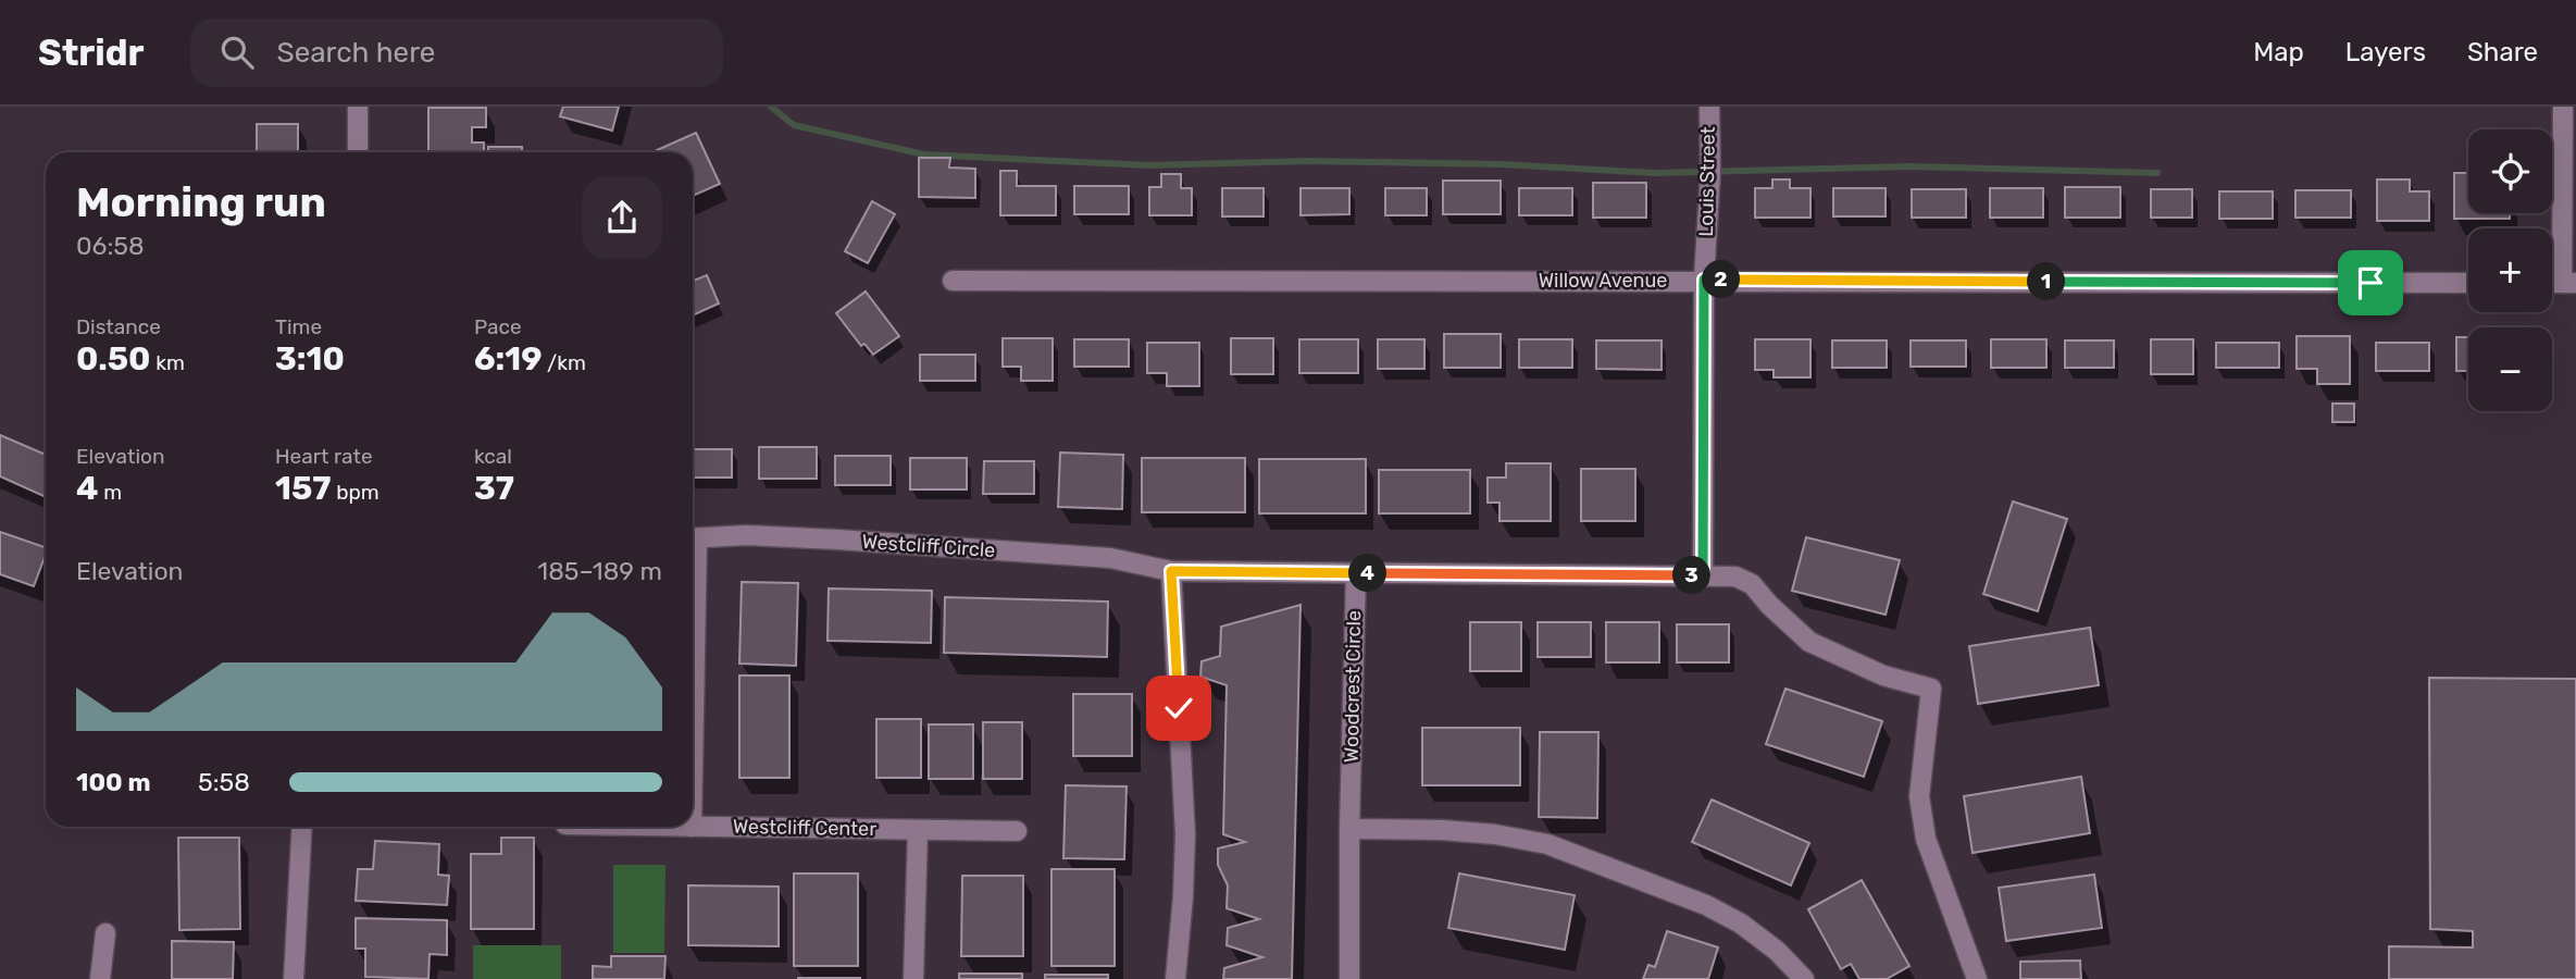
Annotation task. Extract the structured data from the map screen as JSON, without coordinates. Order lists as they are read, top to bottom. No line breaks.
{"streets":{"street":["Louis Street","Willow Avenue","Westcliff Circle","Woodcrest Circle","Westcliff Center"]},"crossings":[["Louis Street","Willow Avenue"],["Westcliff Circle","Woodcrest Circle"]],"page":{"header":"Stridr","search":"Search here","nav":["Map","Layers","Share"],"map_buttons":["+","−"],"heading":["Morning run","06:58"],"pins":["2","1","4","3"],"stats":[["Distance","0.50 km"],["Time","3:10"],["Pace","6:19 /km"],["Elevation","4 m"],["Heart rate","157 bpm"],["kcal","37"]],"chart":["Elevation","185–189 m"],"list":[{"name":"100 m","note":"5:58"}]}}
